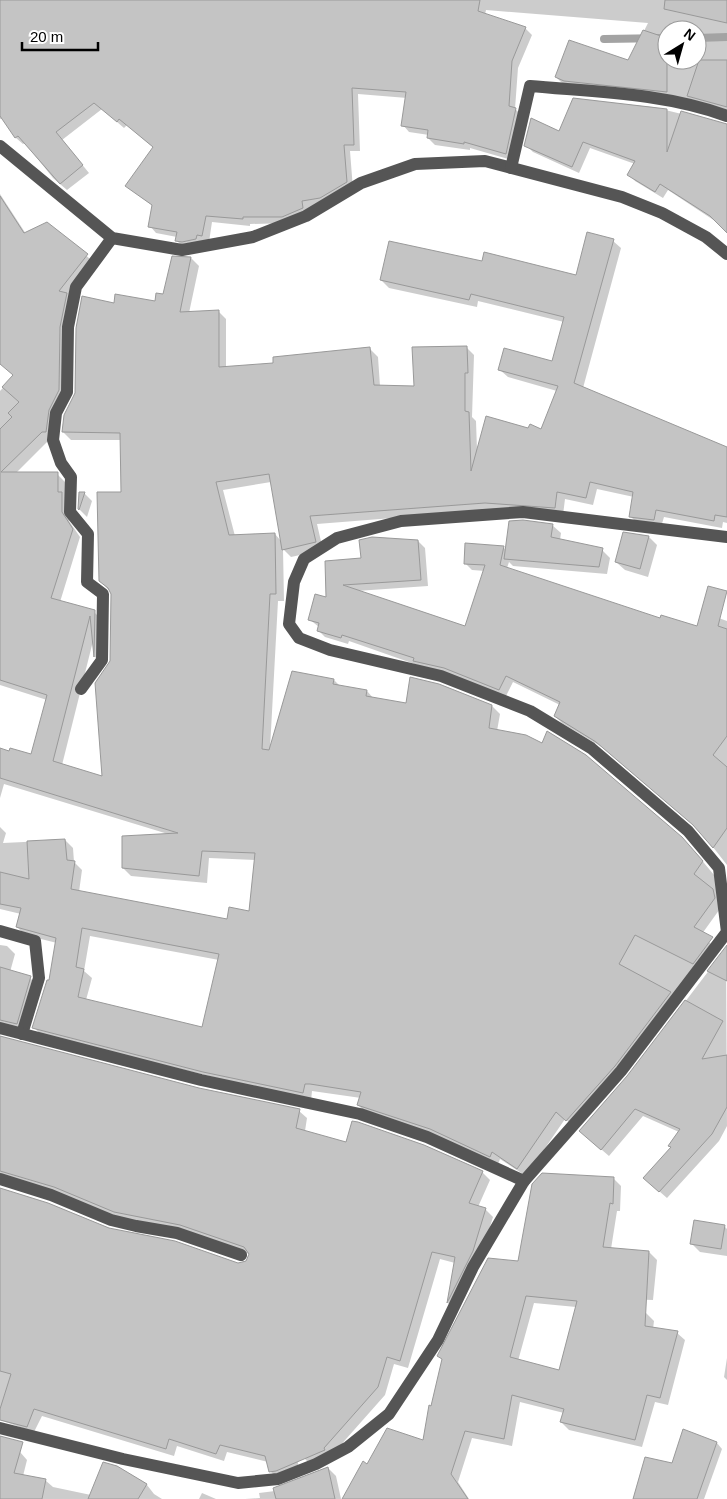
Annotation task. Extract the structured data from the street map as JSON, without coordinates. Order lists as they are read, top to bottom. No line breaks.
{"scale_bar":"20 m","north":"top right"}
